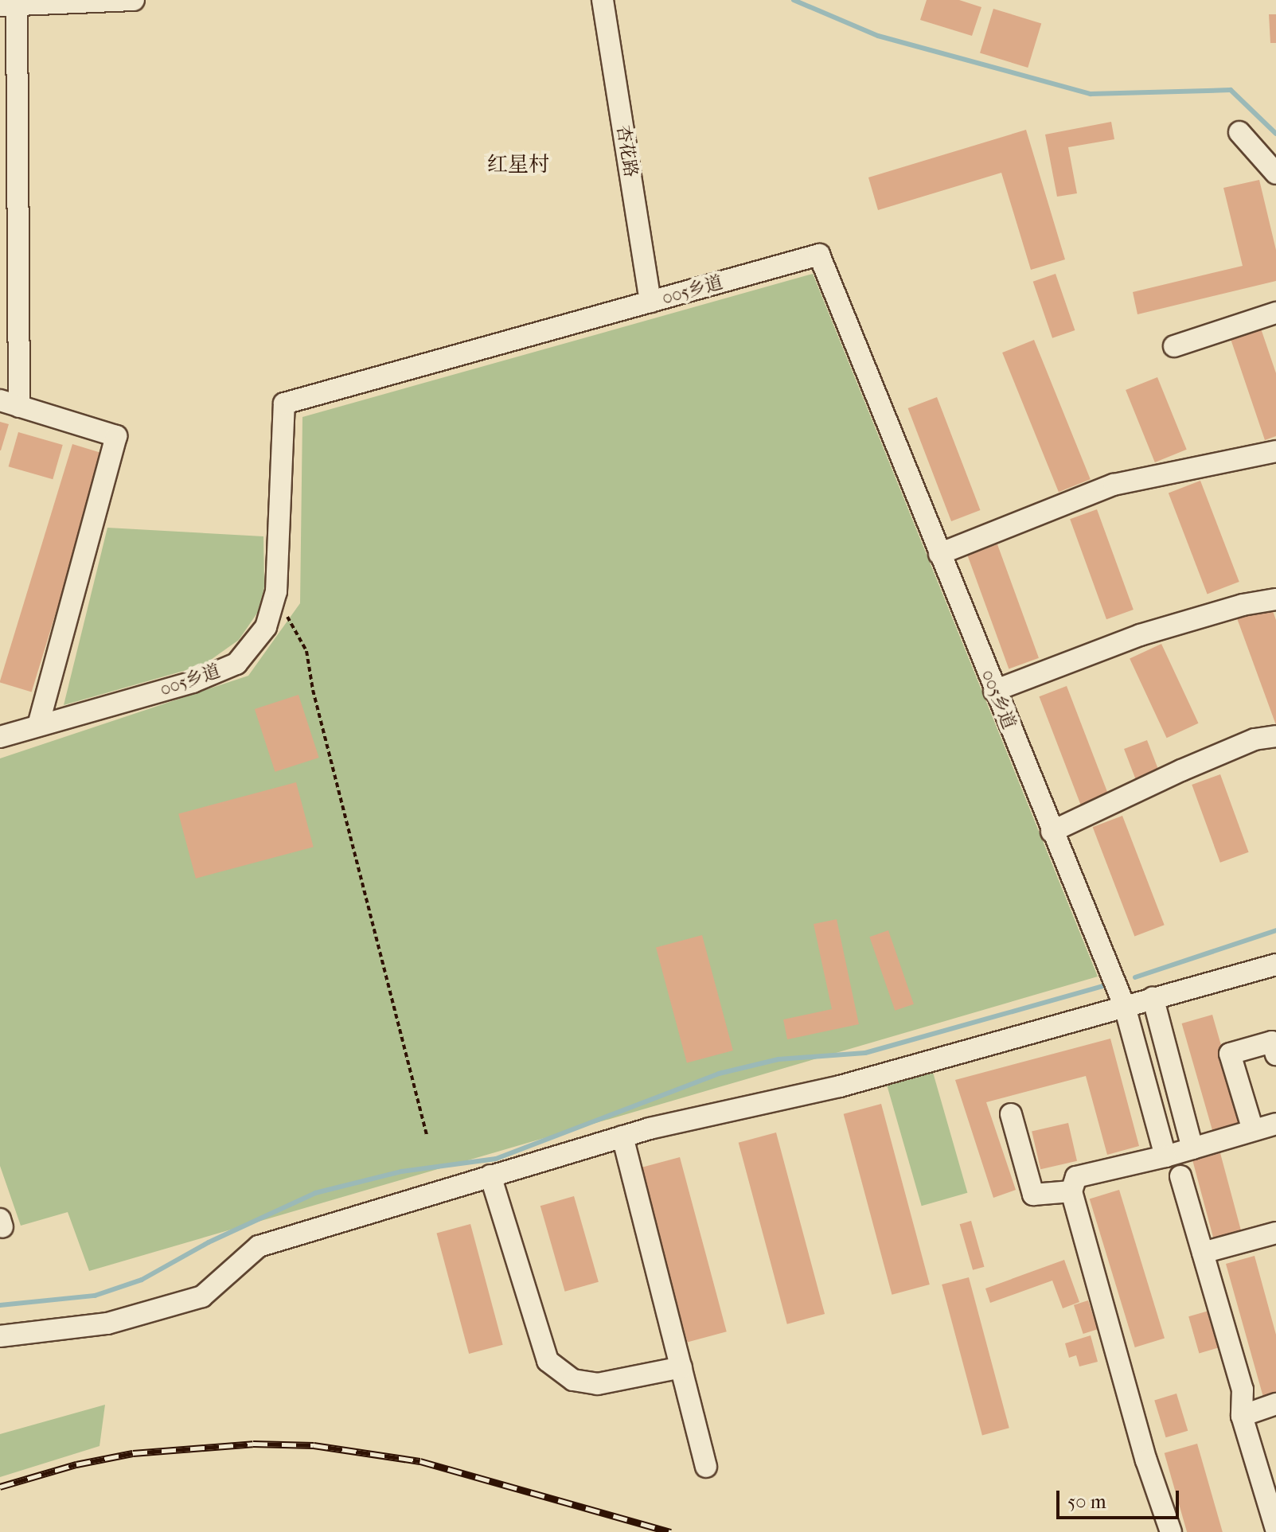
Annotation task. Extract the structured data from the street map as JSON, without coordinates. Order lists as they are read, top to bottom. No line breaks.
{"streets":{"street":["杏花路","005乡道"]},"crossings":[["杏花路","005乡道"]],"districts":["红星村"],"scale_bar":"50 m"}
